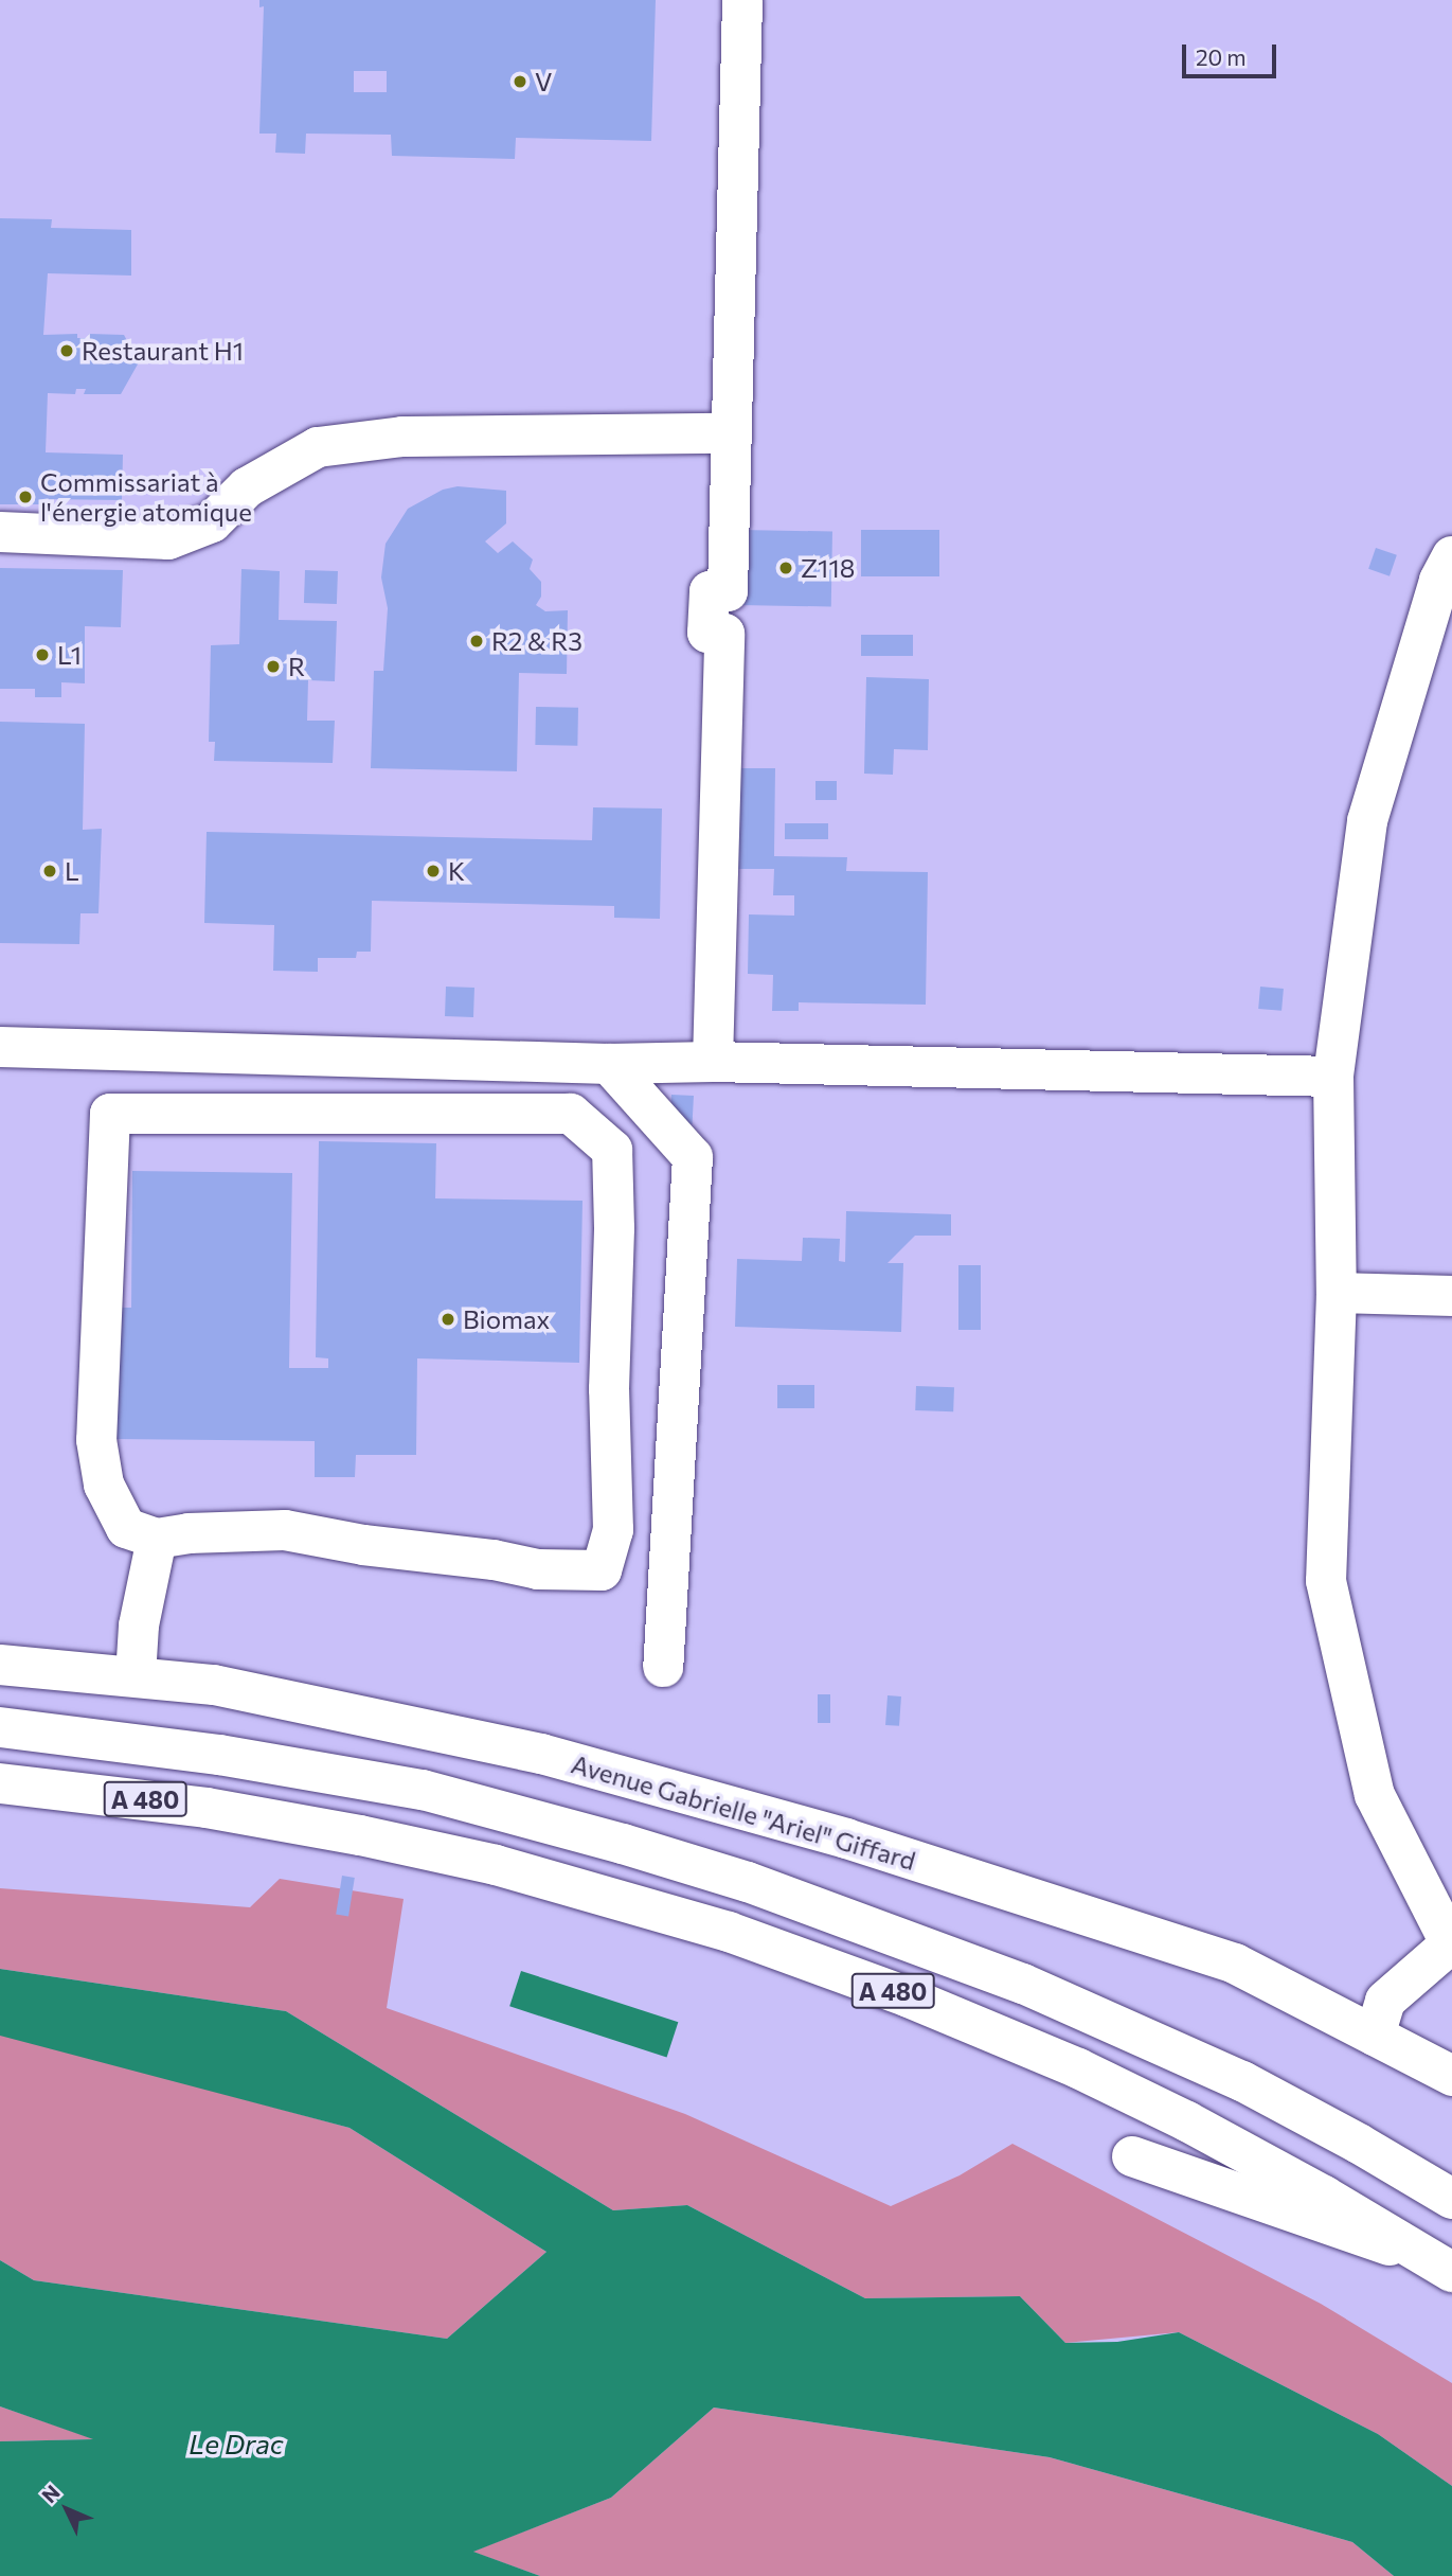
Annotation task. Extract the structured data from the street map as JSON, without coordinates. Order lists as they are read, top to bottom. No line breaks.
{"streets":{"main road":["A 480","Avenue Gabrielle \"Ariel\" Giffard"]},"water":["Le Drac"],"places":["V","Restaurant H1","Commissariat à l'énergie atomique","Z118","R2 & R3","L1","R","L","K","Biomax"],"scale_bar":"20 m","north":"top left"}
